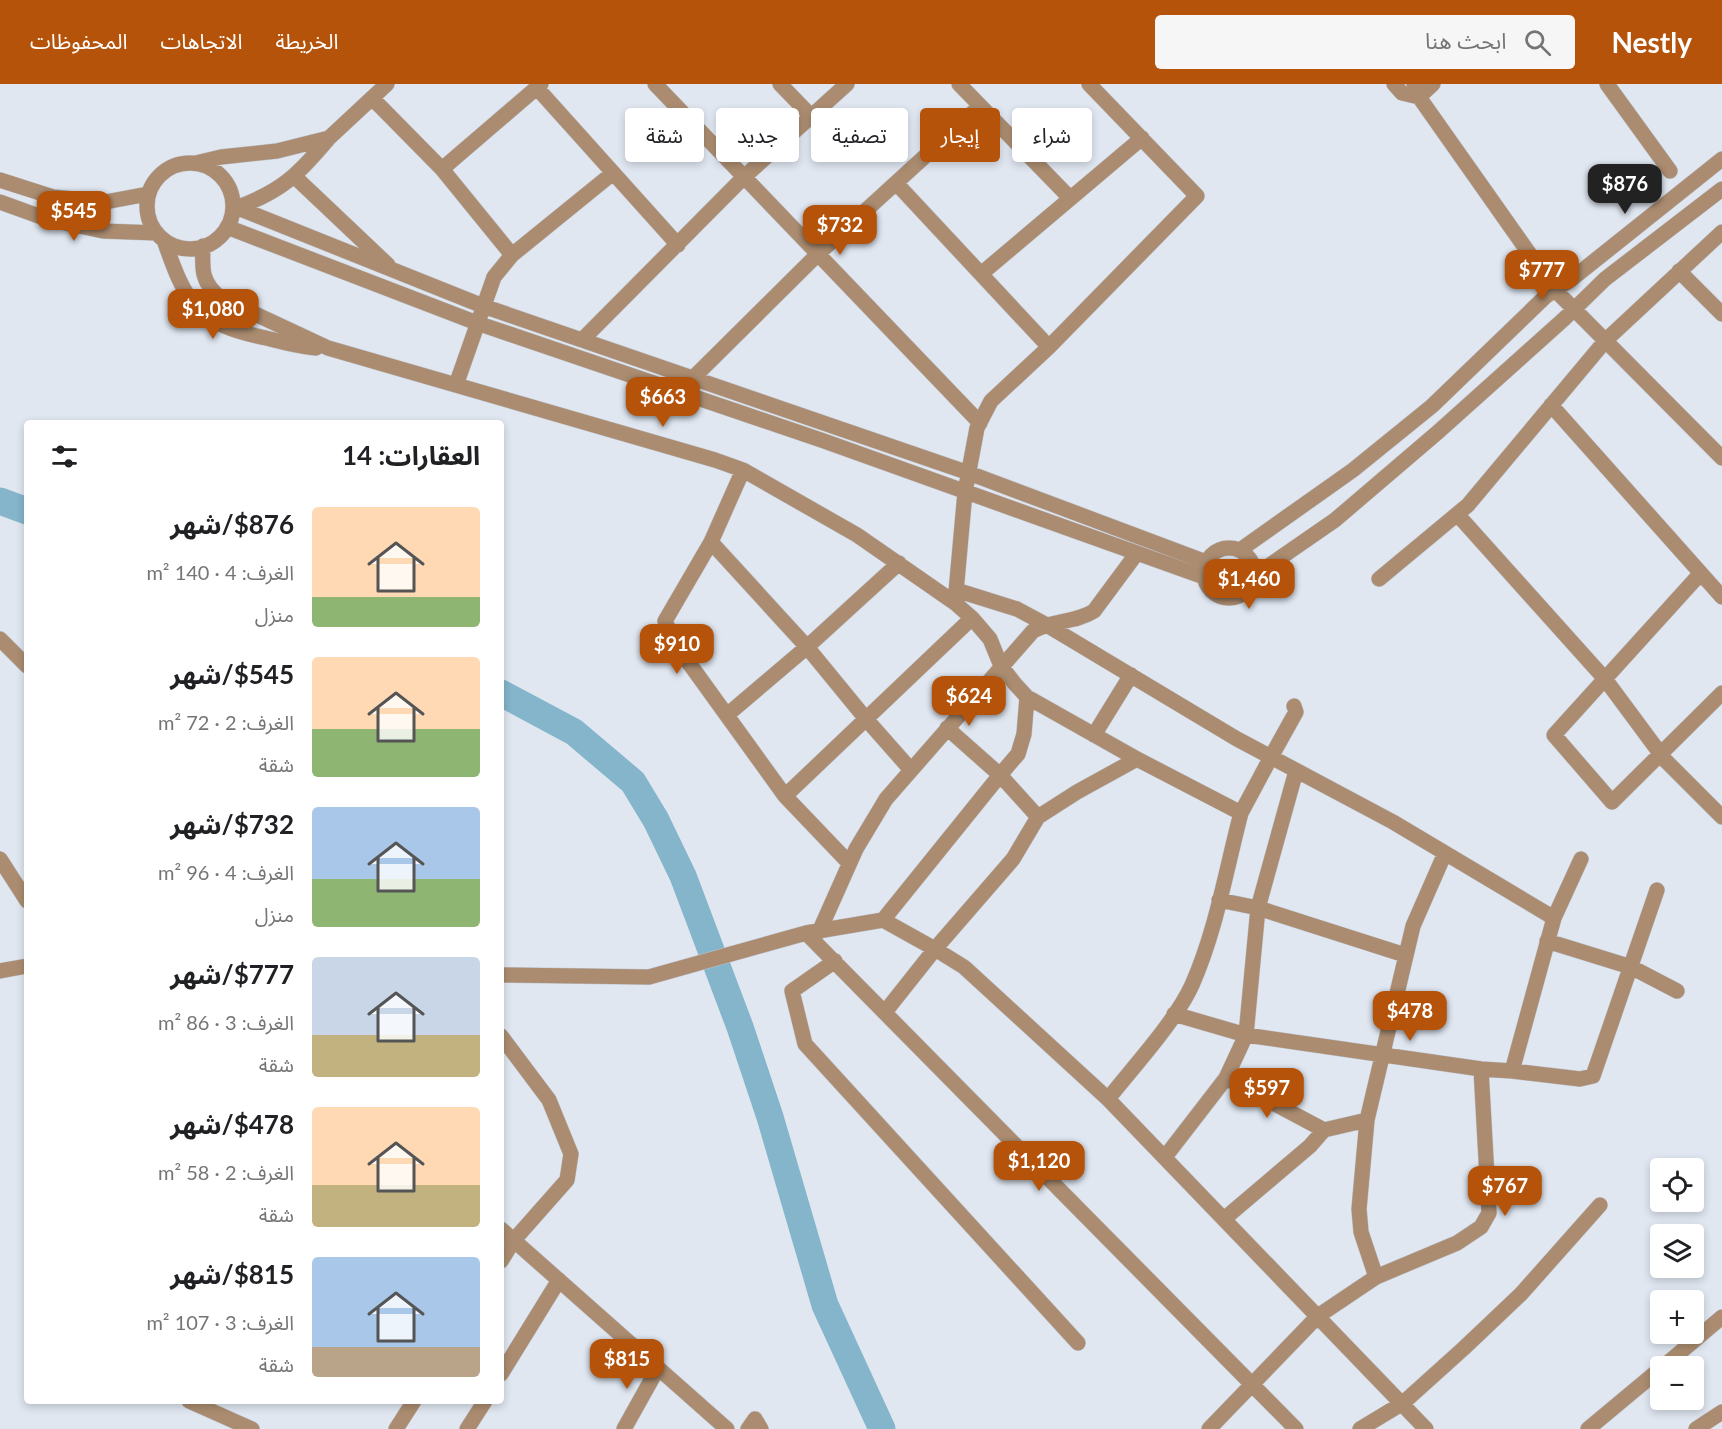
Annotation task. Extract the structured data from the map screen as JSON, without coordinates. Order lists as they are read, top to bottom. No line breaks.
{"page":{"header":"Nestly","search":"ابحث هنا","nav":["الخريطة","الاتجاهات","المحفوظات"],"chip":["شراء","إيجار","تصفية","جديد","شقة"],"price":["$876","$545","$732","$777","$1,080","$663","$1,460","$910","$624","$478","$597","$1,120","$767","$815"],"heading":"العقارات: 14","list":[{"name":"$876/شهر","note":"الغرف: 4 · 140 m² · منزل"},{"name":"$545/شهر","note":"الغرف: 2 · 72 m² · شقة"},{"name":"$732/شهر","note":"الغرف: 4 · 96 m² · منزل"},{"name":"$777/شهر","note":"الغرف: 3 · 86 m² · شقة"},{"name":"$478/شهر","note":"الغرف: 2 · 58 m² · شقة"},{"name":"$815/شهر","note":"الغرف: 3 · 107 m² · شقة"}],"map_buttons":["+","−"]}}
